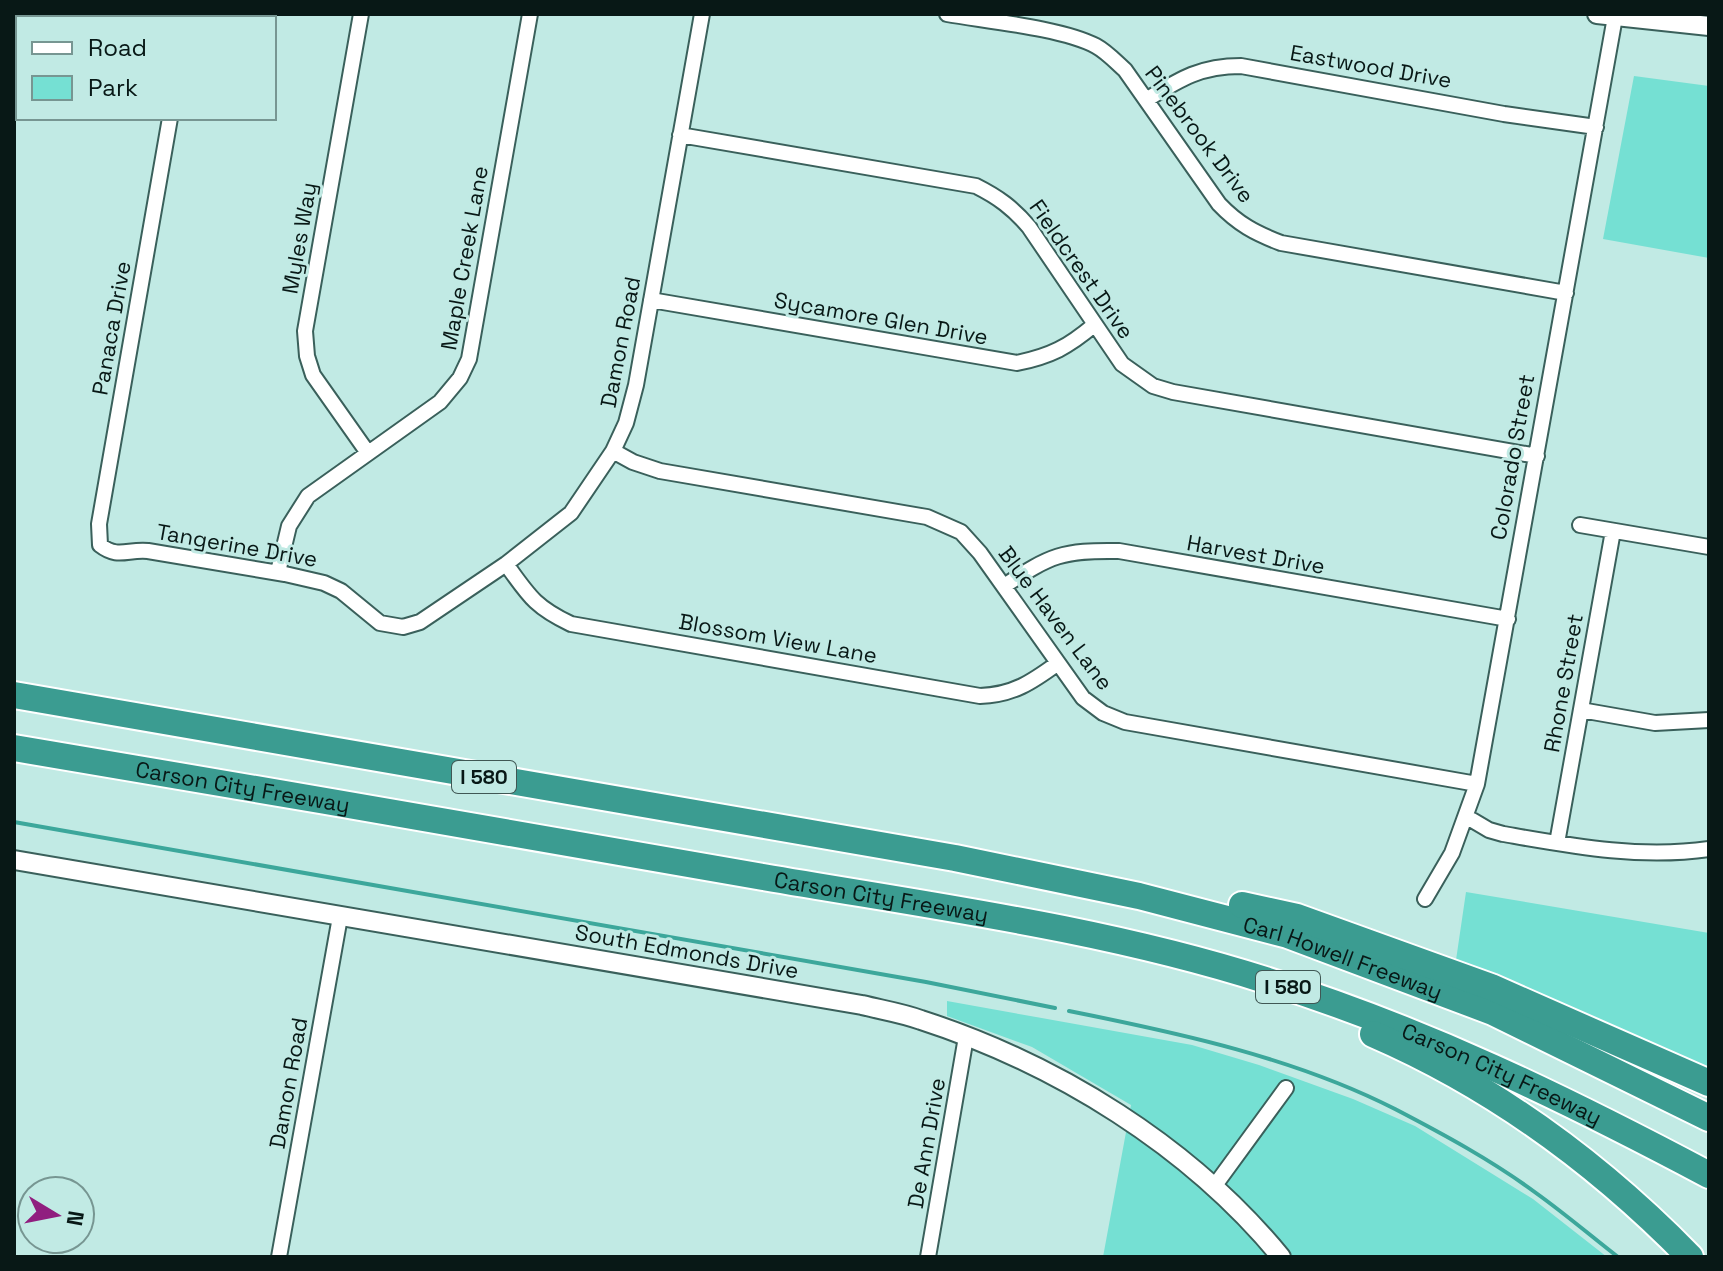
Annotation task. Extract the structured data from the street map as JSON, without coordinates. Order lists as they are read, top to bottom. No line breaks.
{"streets":{"highway":["I 580","Carson City Freeway","Carl Howell Freeway"],"street":["Eastwood Drive","Pinebrook Drive","Myles Way","Maple Creek Lane","Fieldcrest Drive","Sycamore Glen Drive","Panaca Drive","Damon Road","Colorado Street","Tangerine Drive","Harvest Drive","Blue Haven Lane","Blossom View Lane","Rhone Street","South Edmonds Drive","De Ann Drive"]},"crossings":[["Eastwood Drive","Pinebrook Drive"],["Eastwood Drive","Colorado Street"],["Pinebrook Drive","Colorado Street"],["Myles Way","Maple Creek Lane"],["Maple Creek Lane","Tangerine Drive"],["Fieldcrest Drive","Sycamore Glen Drive"],["Fieldcrest Drive","Damon Road"],["Fieldcrest Drive","Colorado Street"],["Sycamore Glen Drive","Damon Road"],["Panaca Drive","Tangerine Drive"],["Damon Road","Tangerine Drive"],["Damon Road","Blue Haven Lane"],["Damon Road","Blossom View Lane"],["Damon Road","South Edmonds Drive"],["Colorado Street","Harvest Drive"],["Colorado Street","Blue Haven Lane"],["Harvest Drive","Blue Haven Lane"],["Blue Haven Lane","Blossom View Lane"],["I 580","Carl Howell Freeway"],["South Edmonds Drive","De Ann Drive"]],"legend":["Road","Park"],"north":"right"}
